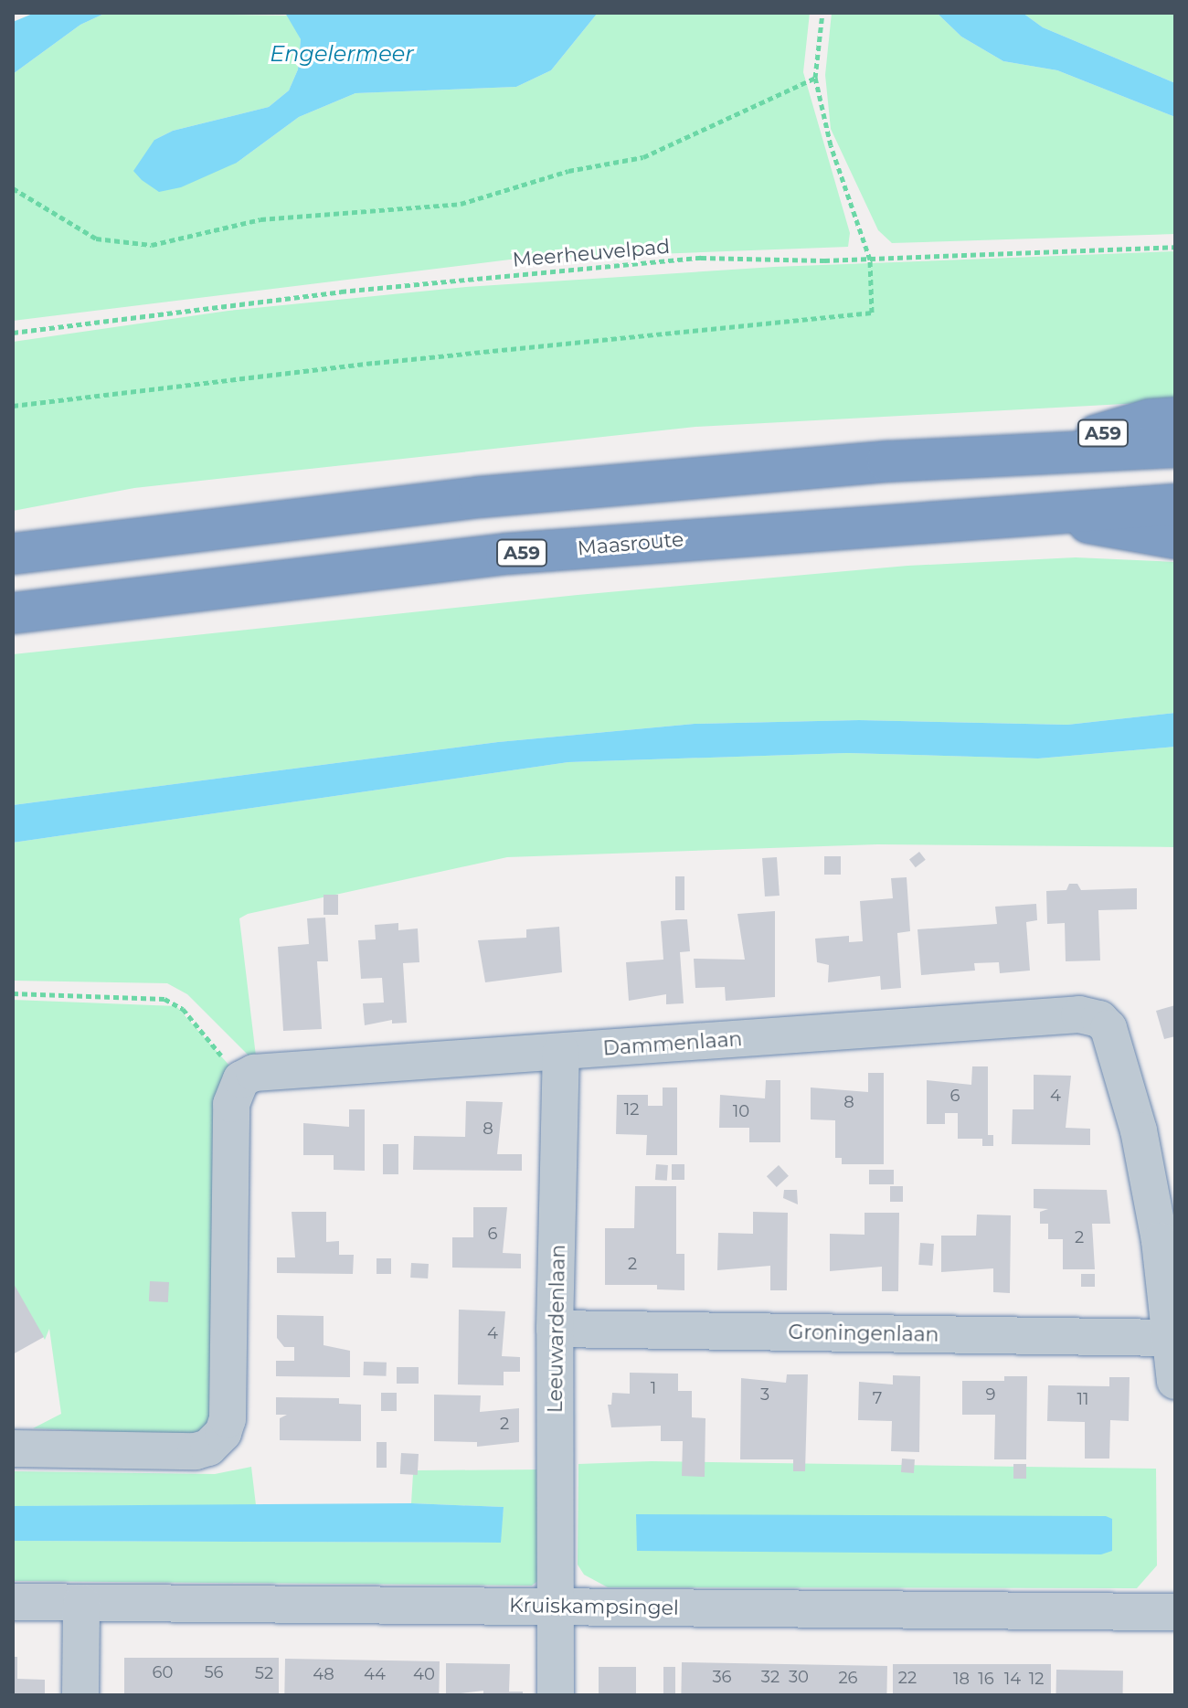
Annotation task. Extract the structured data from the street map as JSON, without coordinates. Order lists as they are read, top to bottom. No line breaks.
{"streets":{"highway":["A59","Maasroute"],"street":["Dammenlaan","Leeuwardenlaan","Groningenlaan","Kruiskampsingel"],"path":["Meerheuvelpad"]},"crossings":[["A59","Maasroute"],["Dammenlaan","Leeuwardenlaan"],["Dammenlaan","Groningenlaan"],["Leeuwardenlaan","Groningenlaan"],["Leeuwardenlaan","Kruiskampsingel"]],"water":["Engelermeer"],"house_numbers":["6","4","8","12","10","8","6","2","2","4","1","3","9","7","11","2","60","56","52","48","44","40","36","32","30","26","22","18","16","14","12"]}
